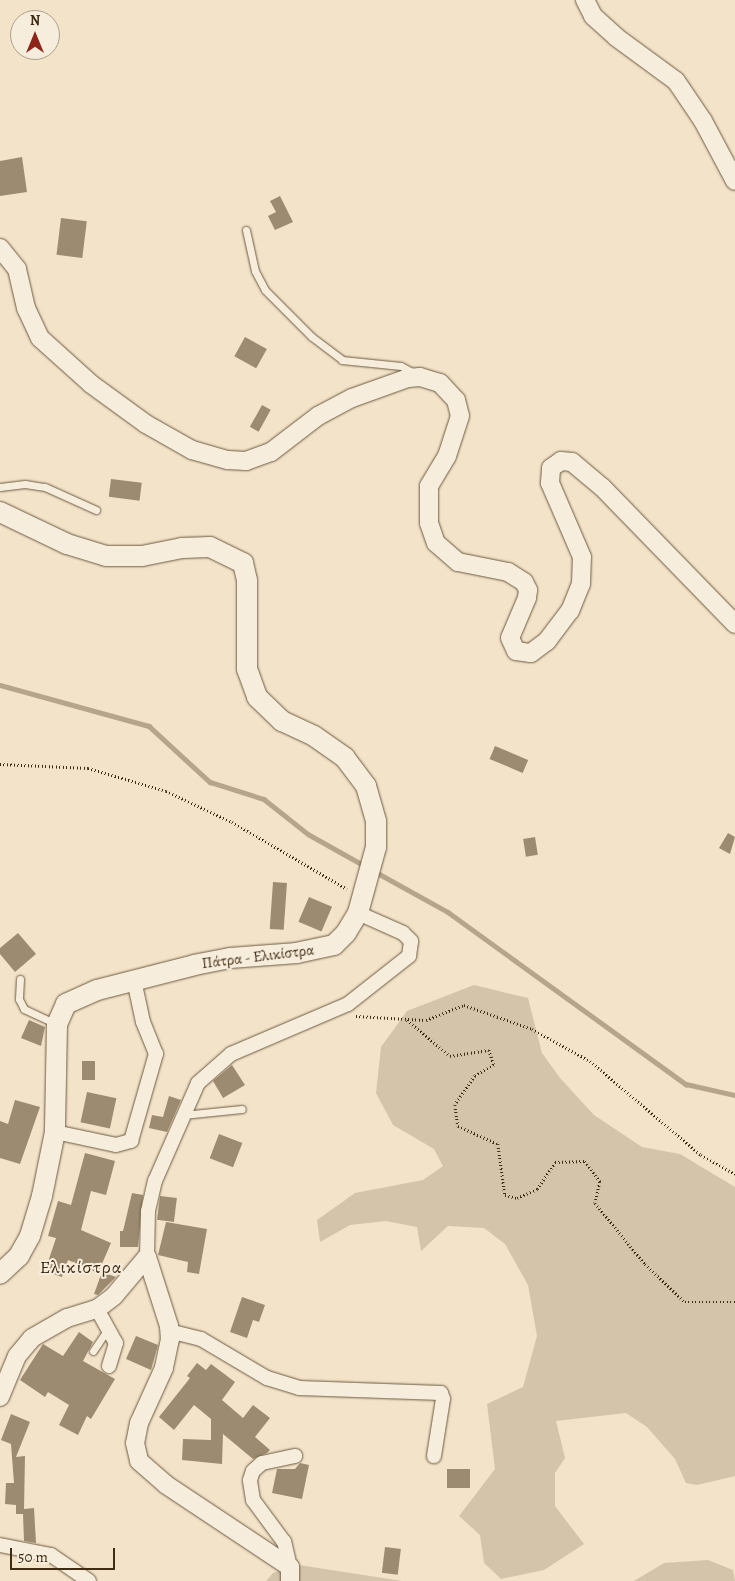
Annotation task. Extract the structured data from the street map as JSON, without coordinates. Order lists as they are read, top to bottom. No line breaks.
{"streets":{"main road":["Πάτρα - Ελικίστρα"]},"districts":["Ελικίστρα"],"scale_bar":"50 m","north":"top"}
